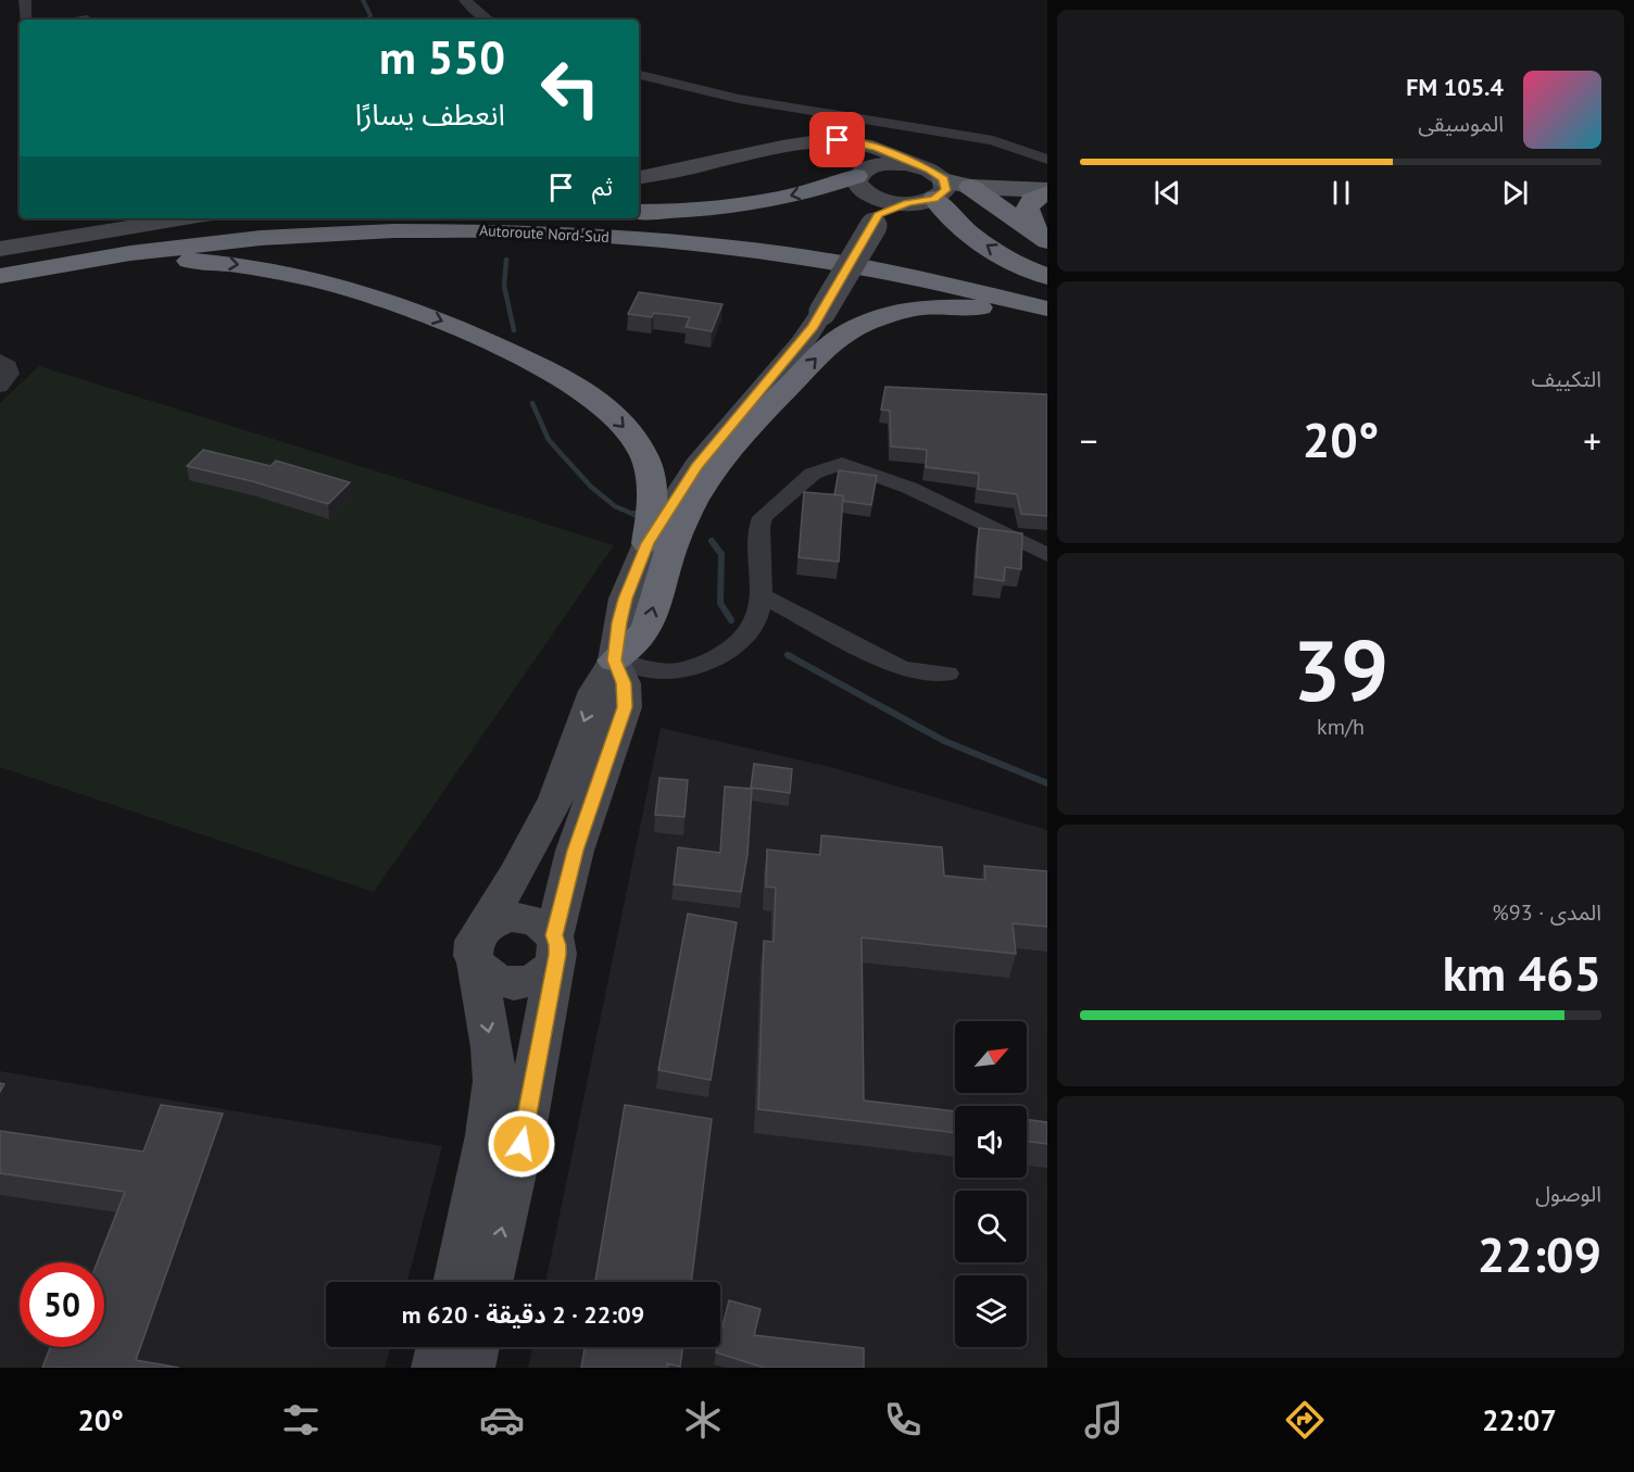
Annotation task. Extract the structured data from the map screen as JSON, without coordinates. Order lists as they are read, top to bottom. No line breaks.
{"streets":{"highway":["Autoroute Nord-Sud"]},"north":"top right","page":{"turn":["550 m","انعطف يسارًا"],"song":["105.4 FM","الموسيقى"],"then":"ثم","tile":["التكييف",["39","km/h"],["المدى · 93%","465 km"],["الوصول","22:09"]],"heat":["−","20°","+"],"limit":"50","trip":"22:09 · 2 دقيقة · 620 m","tabs":["22:07","20°"]}}
